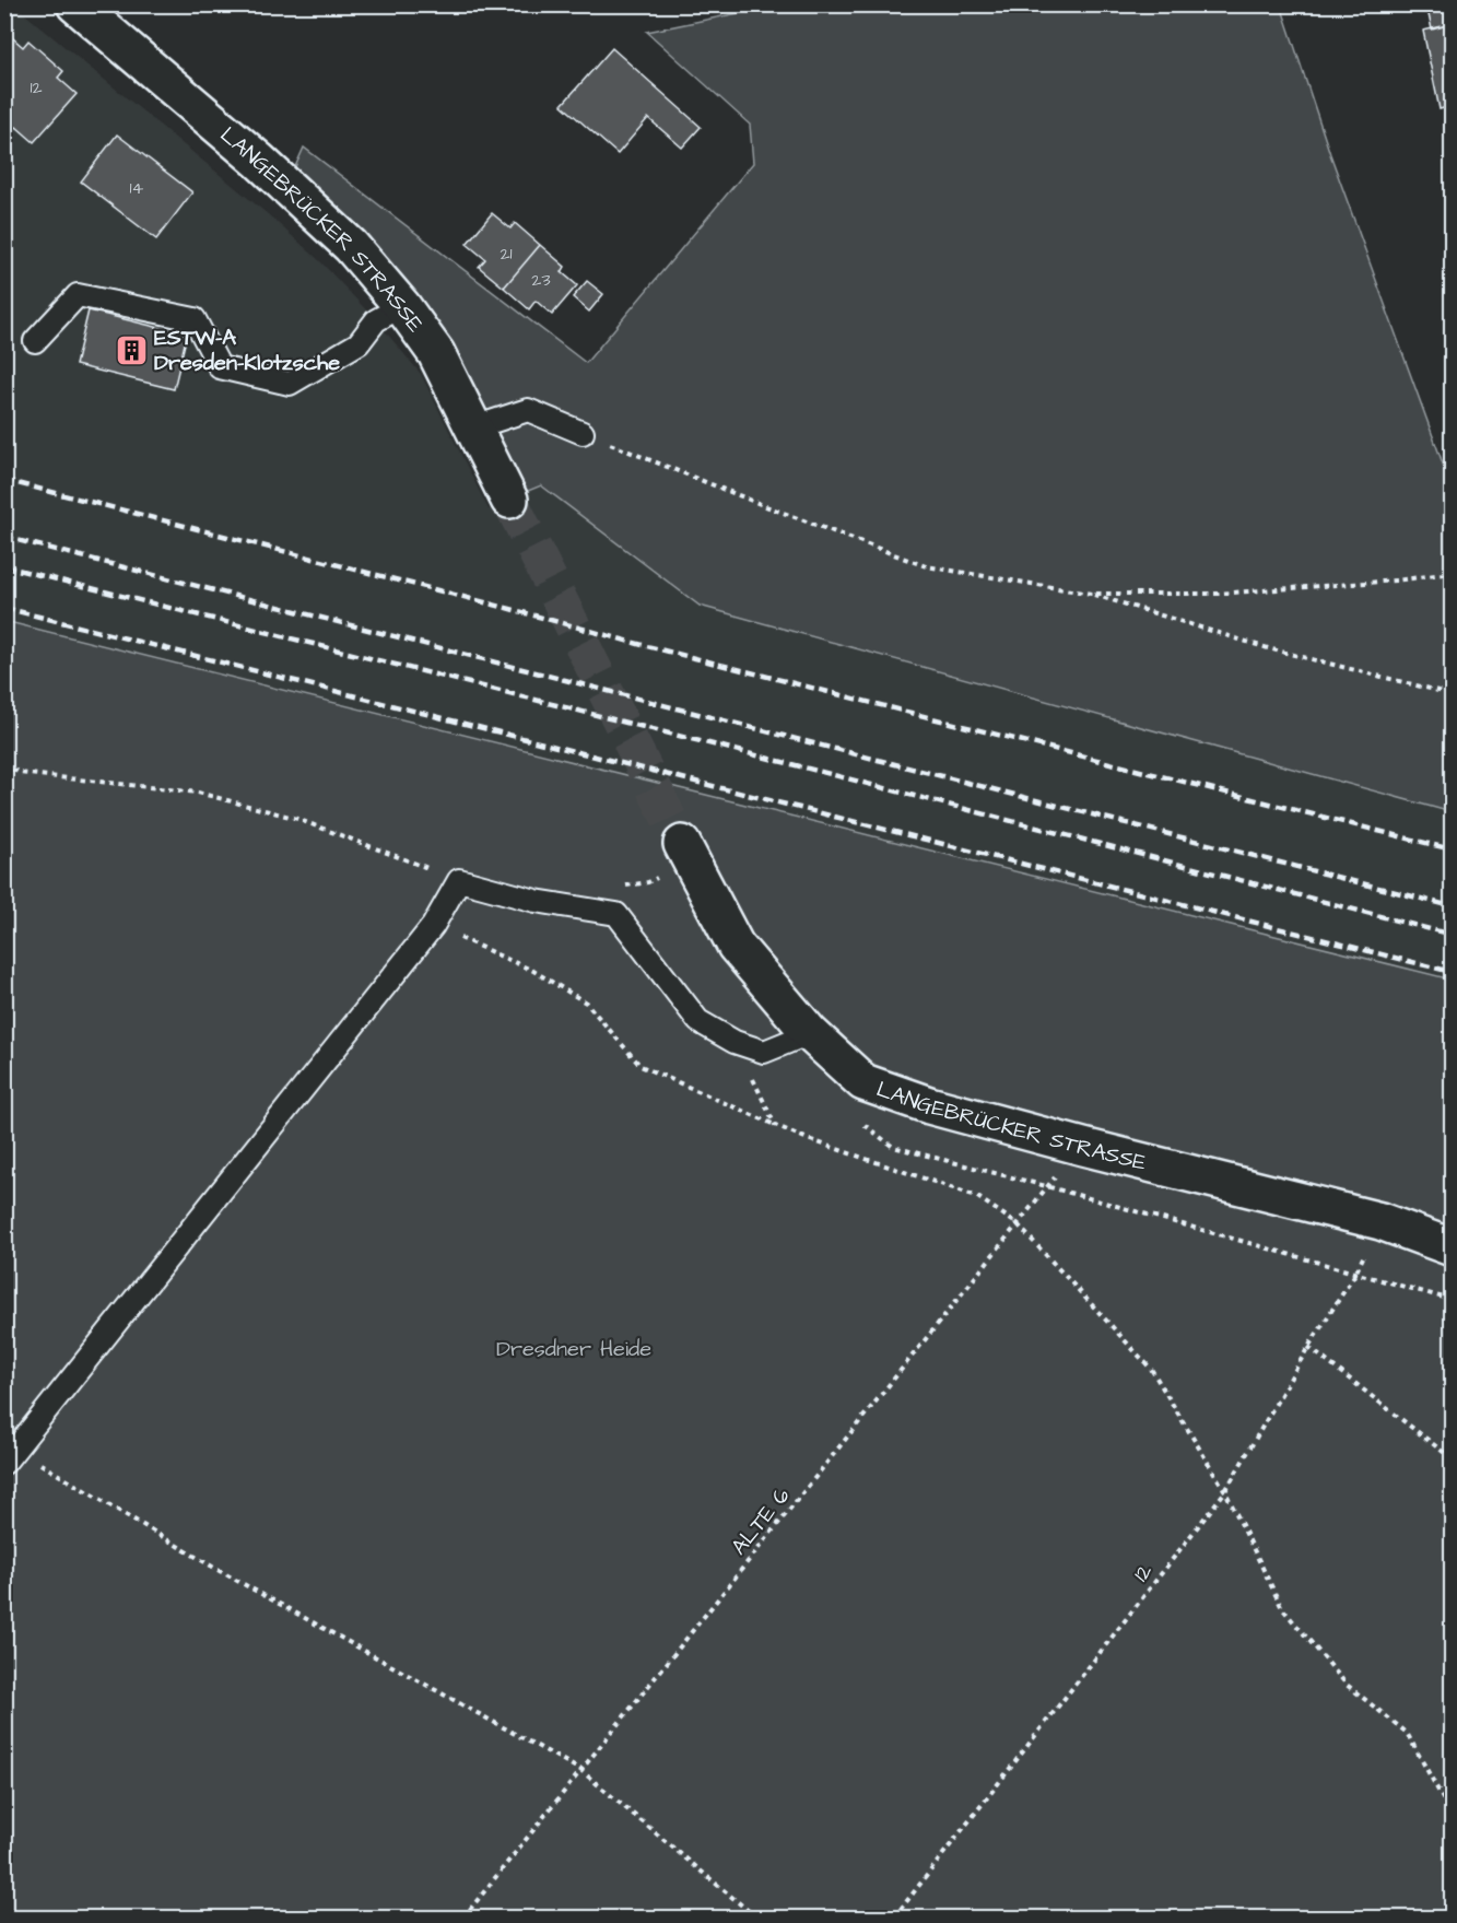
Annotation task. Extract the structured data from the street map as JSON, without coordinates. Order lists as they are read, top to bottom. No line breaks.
{"streets":{"main road":["LANGEBRÜCKER STRASSE"],"path":["ALTE 6","12"]},"crossings":[["LANGEBRÜCKER STRASSE","ALTE 6"],["LANGEBRÜCKER STRASSE","12"]],"parks":["Dresdner Heide"],"places":{"building":["ESTW-A Dresden-Klotzsche"]},"house_numbers":["12","14","21","23"]}
